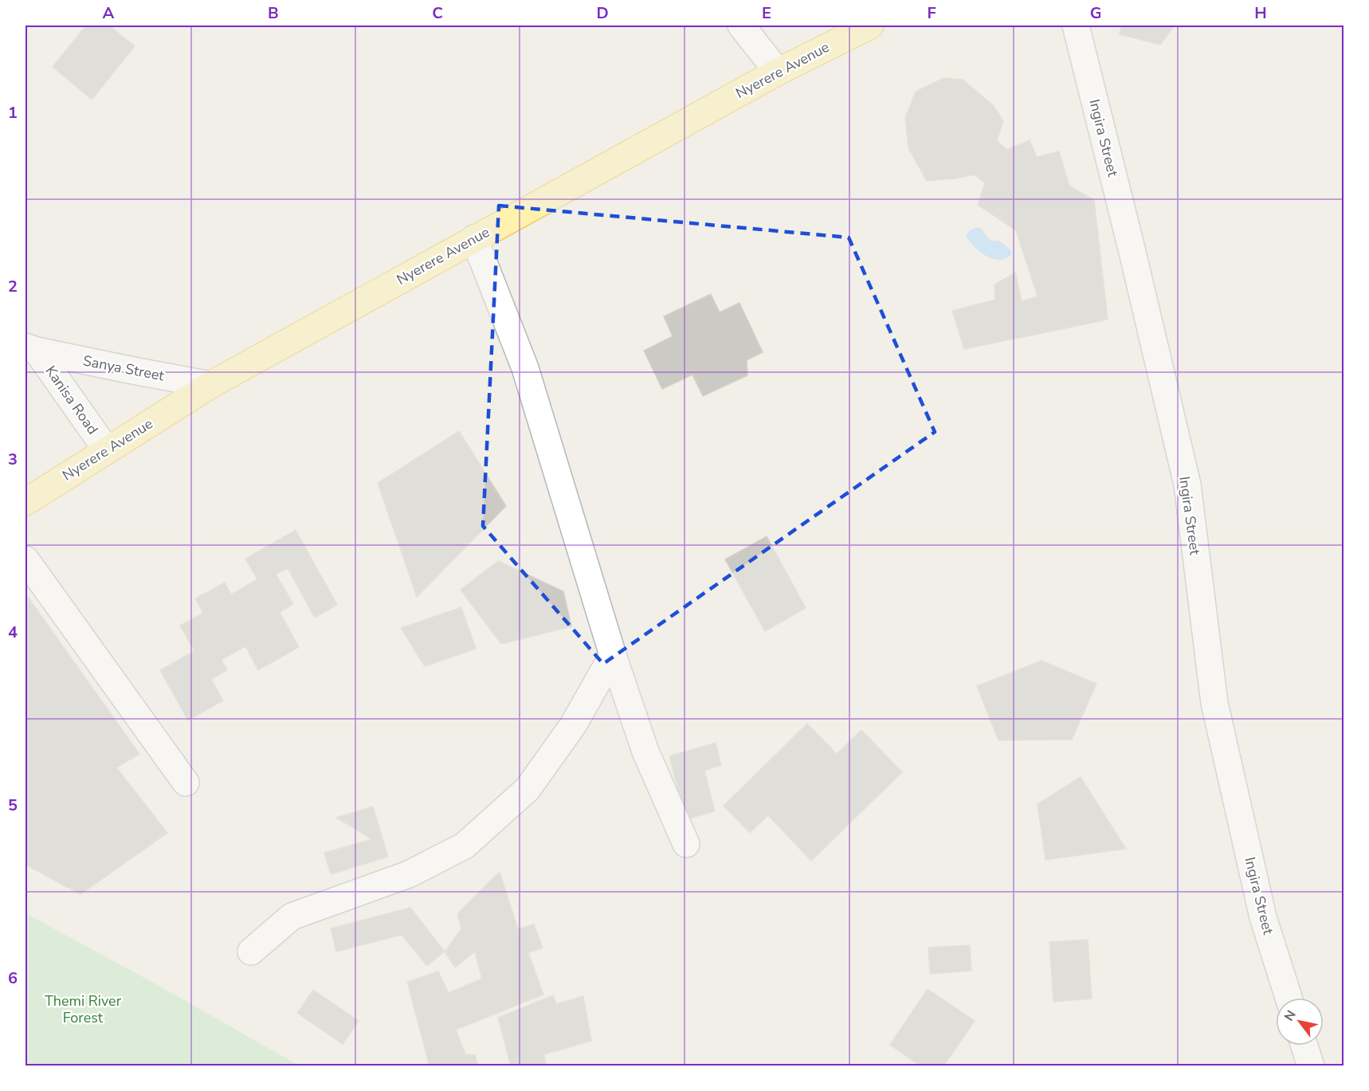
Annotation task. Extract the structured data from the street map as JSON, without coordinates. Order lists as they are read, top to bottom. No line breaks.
{"streets":{"main road":["Nyerere Avenue"],"street":["Ingira Street","Sanya Street","Kanisa Road"]},"crossings":[["Nyerere Avenue","Sanya Street"],["Nyerere Avenue","Kanisa Road"],["Sanya Street","Kanisa Road"]],"parks":["Themi River Forest"],"north":"top left","grid":{"columns":["A","B","C","D","E","F","G","H"],"rows":["1","2","3","4","5","6"]}}
